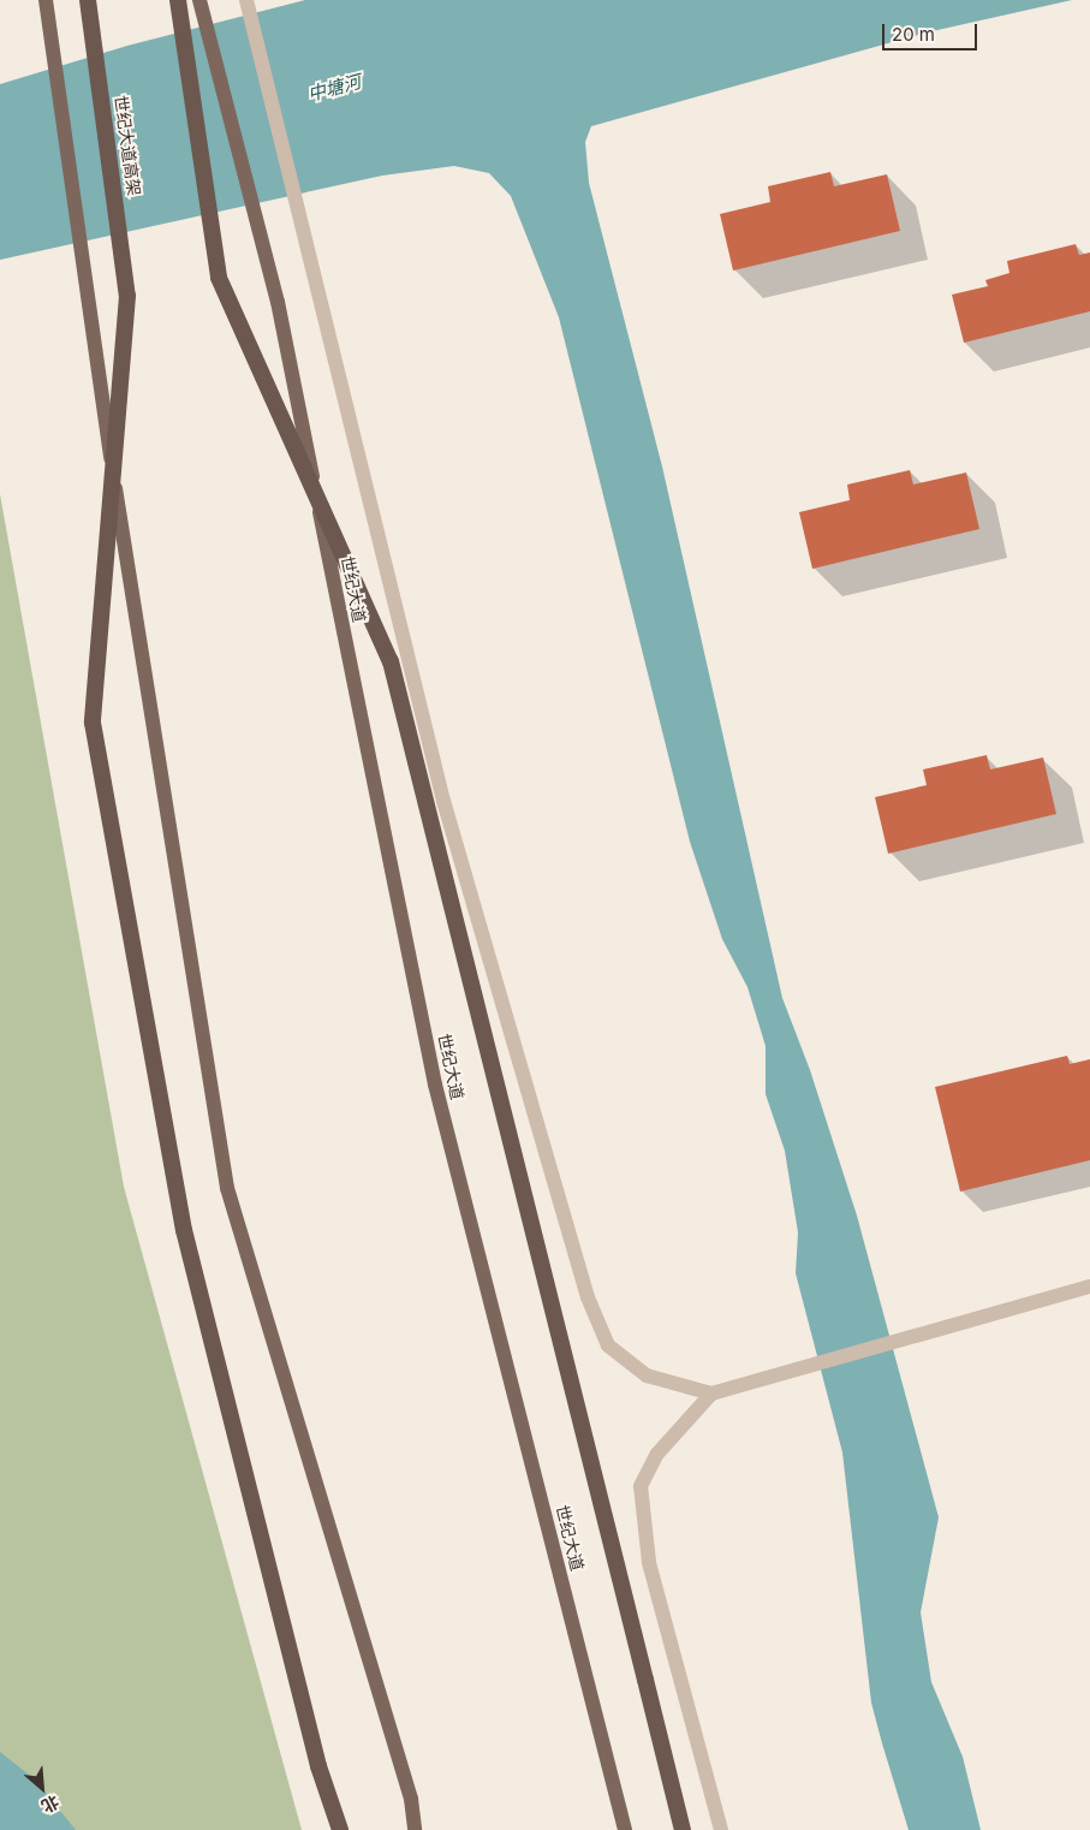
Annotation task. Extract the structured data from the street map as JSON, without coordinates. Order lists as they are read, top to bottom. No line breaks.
{"streets":{"highway":["世纪大道高架"],"main road":["世纪大道"]},"water":["中塘河"],"scale_bar":"20 m","north":"bottom right"}
